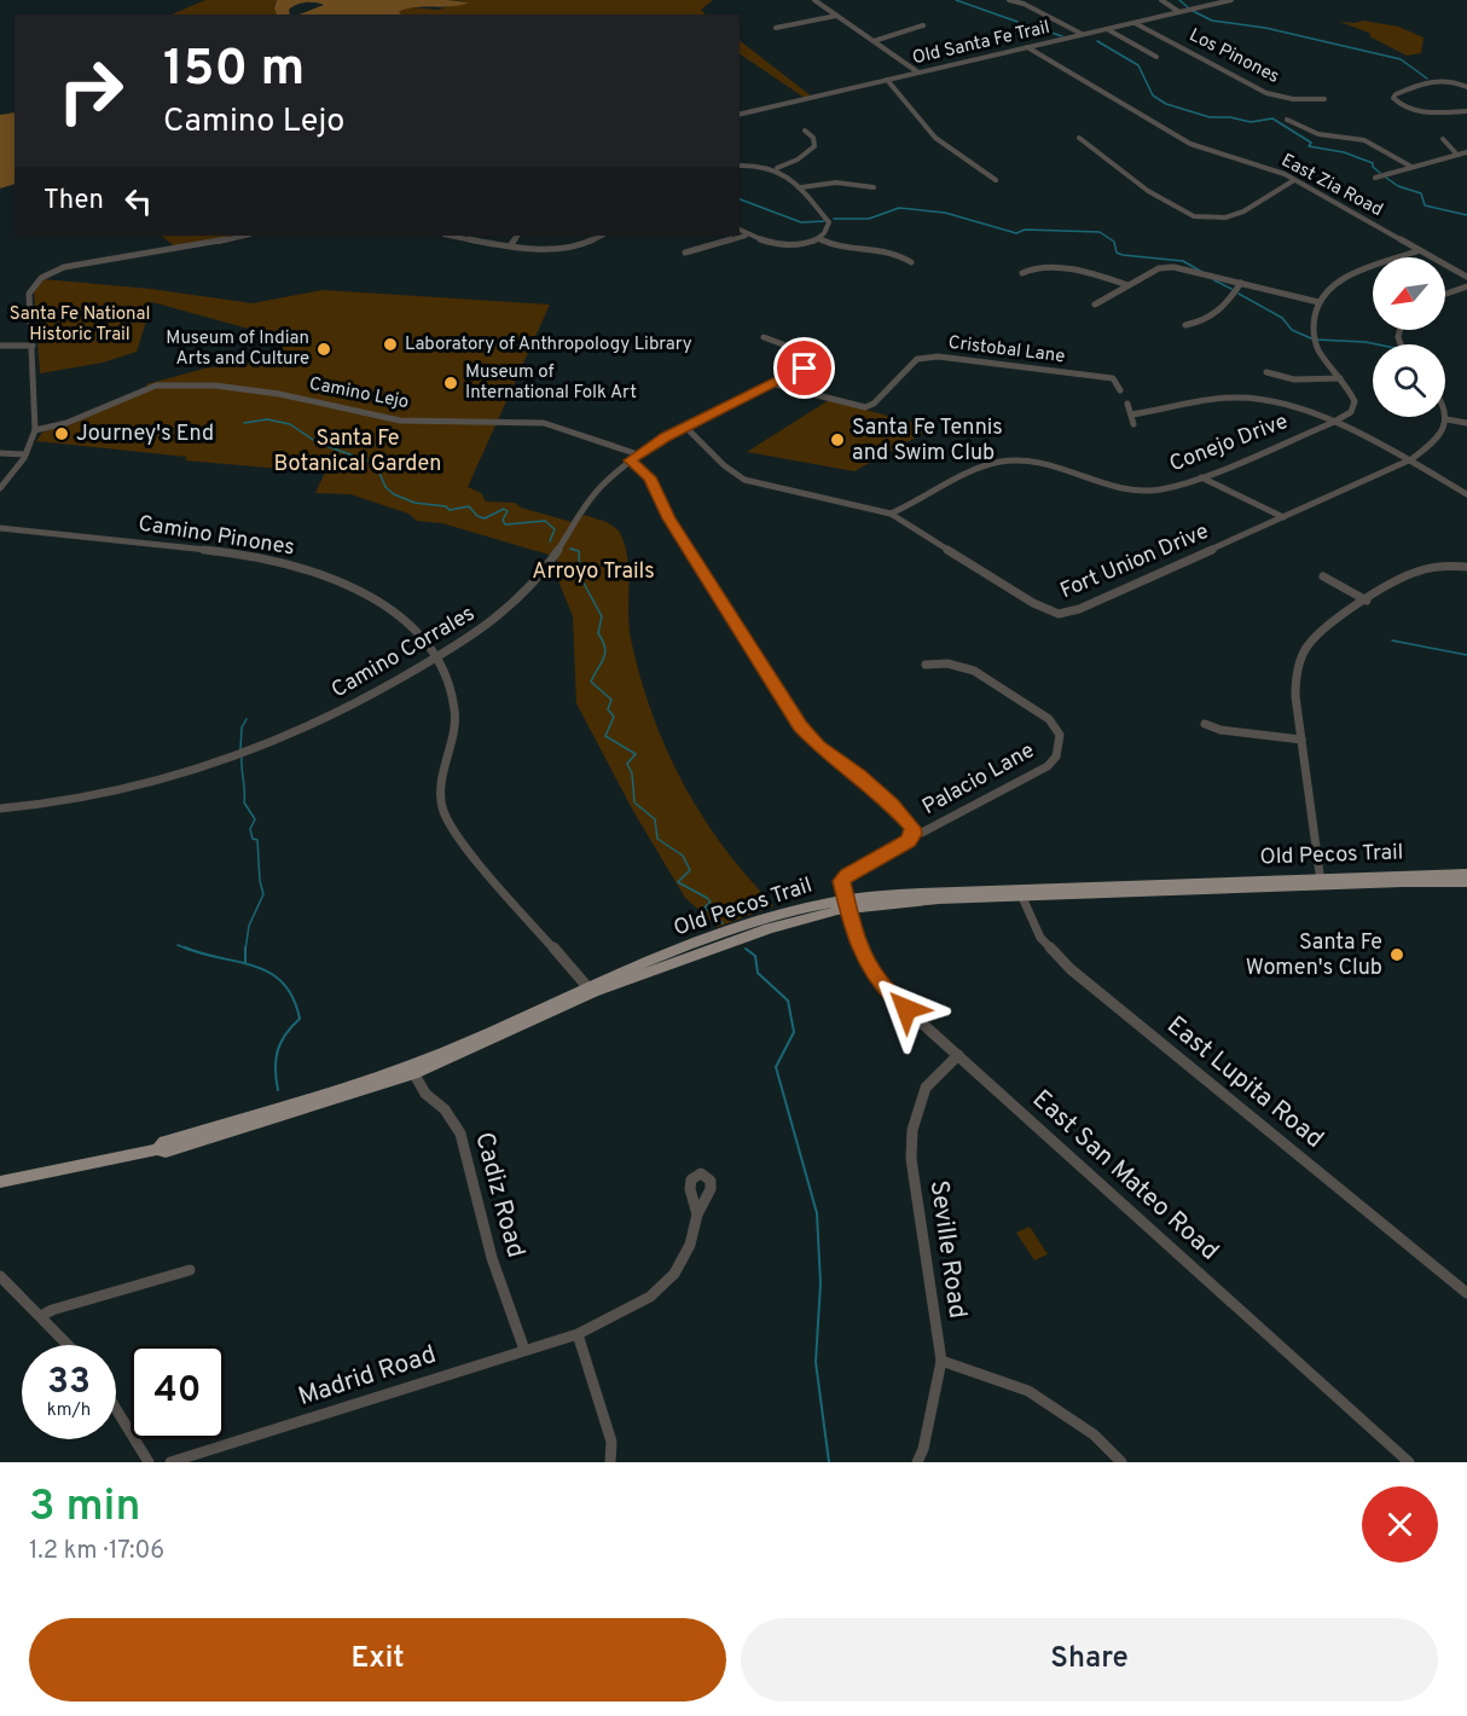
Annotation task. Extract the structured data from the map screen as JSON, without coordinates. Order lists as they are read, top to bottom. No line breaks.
{"streets":{"main road":["Old Pecos Trail"],"street":["Old Santa Fe Trail","Los Pinones","East Zia Road","Cristobal Lane","Camino Lejo","Conejo Drive","Camino Pinones","Fort Union Drive","Camino Corrales","Palacio Lane","East Lupita Road","East San Mateo Road","Cadiz Road","Seville Road","Madrid Road"]},"crossings":[["Old Santa Fe Trail","Los Pinones"],["Old Santa Fe Trail","East Zia Road"],["Cristobal Lane","Camino Corrales"],["Camino Lejo","Camino Corrales"],["Camino Lejo","Palacio Lane"],["Conejo Drive","Fort Union Drive"],["Camino Pinones","Camino Corrales"],["Camino Pinones","Old Pecos Trail"],["Fort Union Drive","Camino Corrales"],["Old Pecos Trail","East Lupita Road"],["Old Pecos Trail","East San Mateo Road"],["Old Pecos Trail","Cadiz Road"],["East San Mateo Road","Seville Road"],["Cadiz Road","Madrid Road"]],"parks":["Santa Fe National Historic Trail","Santa Fe Botanical Garden","Arroyo Trails"],"places":["Laboratory of Anthropology Library","Museum of Indian Arts and Culture","Museum of International Folk Art","Journey's End","Santa Fe Tennis and Swim Club","Santa Fe Women's Club"],"north":"bottom left","page":{"turn":["150 m","Camino Lejo"],"then":"Then","speed":"33 km/h","limit":"40","heading":["3 min","1.2 km · 17:06"],"buttons":["Exit","Share"]}}
